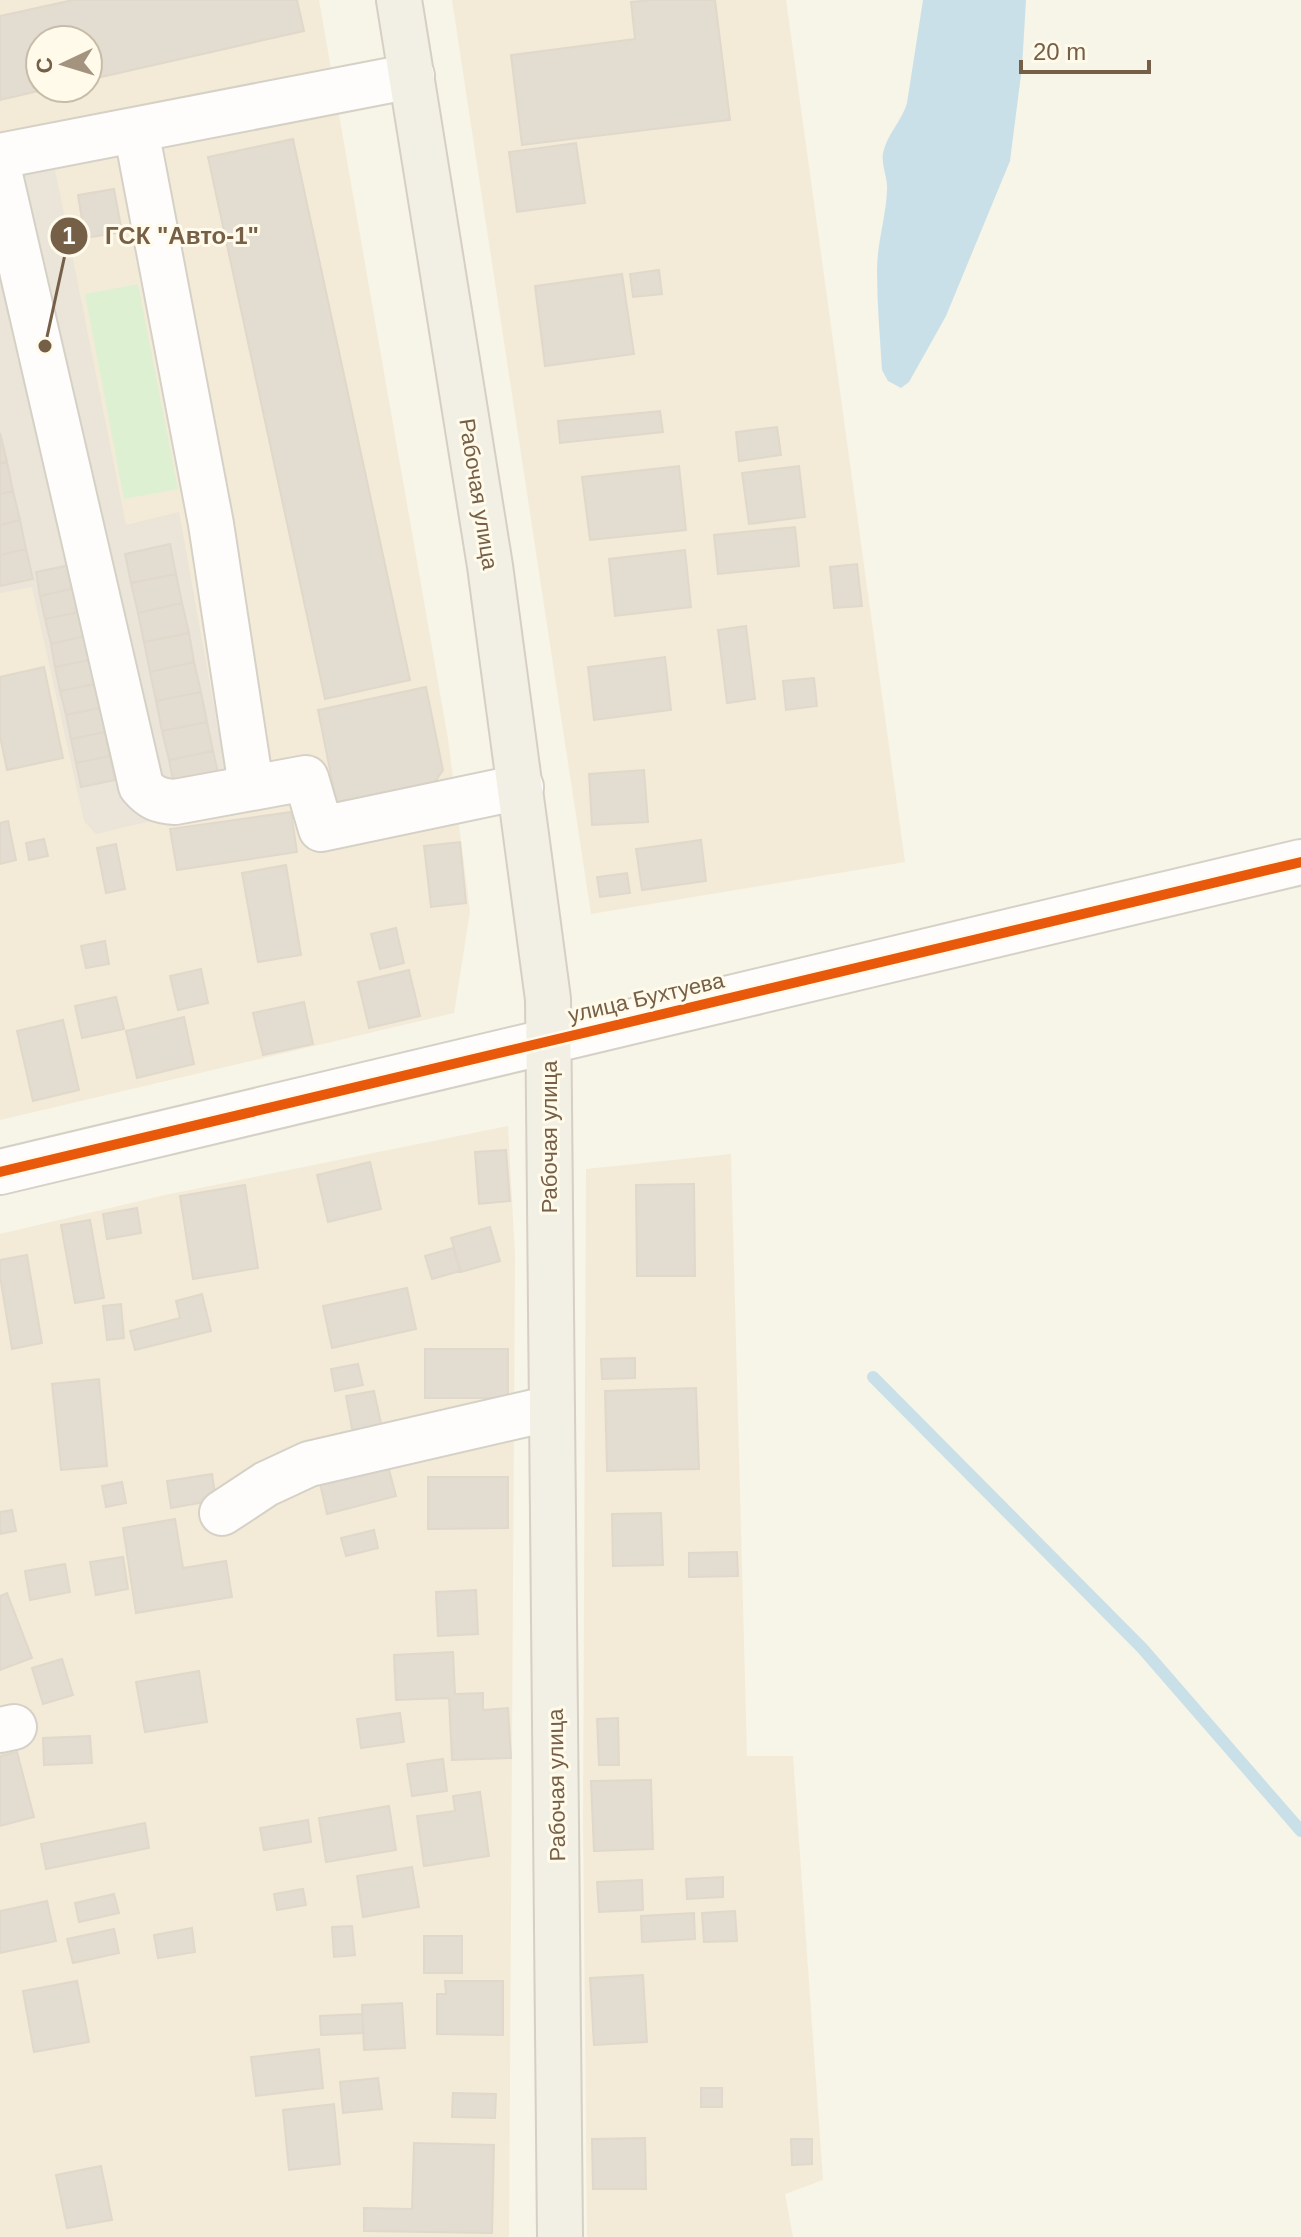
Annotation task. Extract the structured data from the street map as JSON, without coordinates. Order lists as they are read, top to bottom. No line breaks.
{"streets":{"main road":["Рабочая улица"],"street":["улица Бухтуева"]},"crossings":[["Рабочая улица","улица Бухтуева"]],"places":["ГСК \"Авто-1\""],"scale_bar":"20 m","north":"left"}
